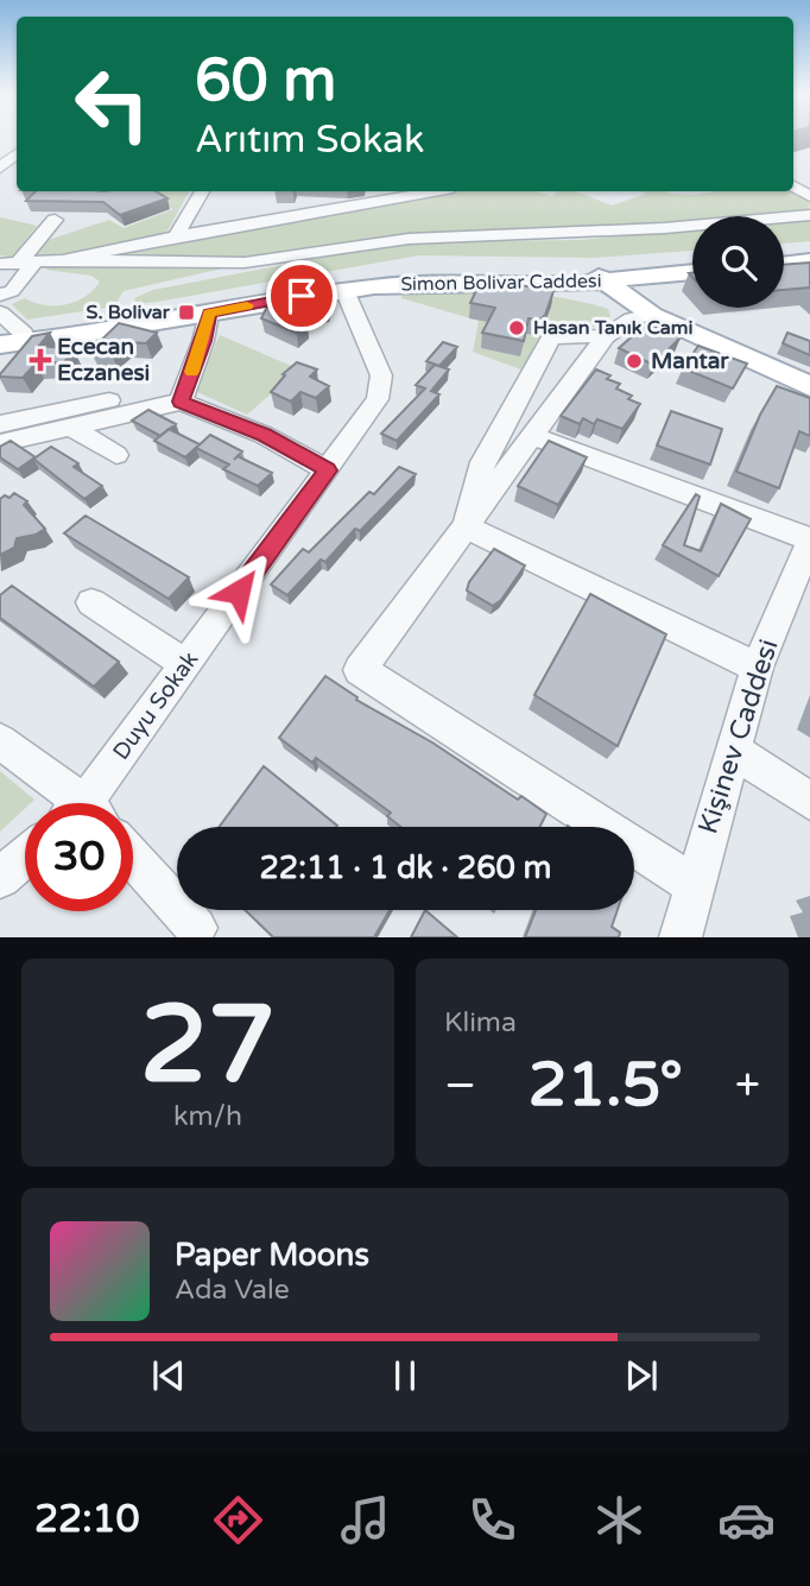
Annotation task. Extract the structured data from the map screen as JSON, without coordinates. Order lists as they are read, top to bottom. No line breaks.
{"streets":{"main road":["Simon Bolivar Caddesi"],"street":["Duyu Sokak","Kişinev Caddesi"]},"crossings":[["Simon Bolivar Caddesi","Duyu Sokak"]],"places":{"transit":["S. Bolivar"],"other":["Hasan Tanık Cami","Mantar"],"health":["Ececan Eczanesi"]},"page":{"turn":["60 m","Arıtım Sokak"],"limit":"30","trip":"22:11 · 1 dk · 260 m","tile":[["27","km/h"],"Klima"],"heat":["−","21.5°","+"],"song":["Paper Moons","Ada Vale"],"tabs":"22:10"}}
